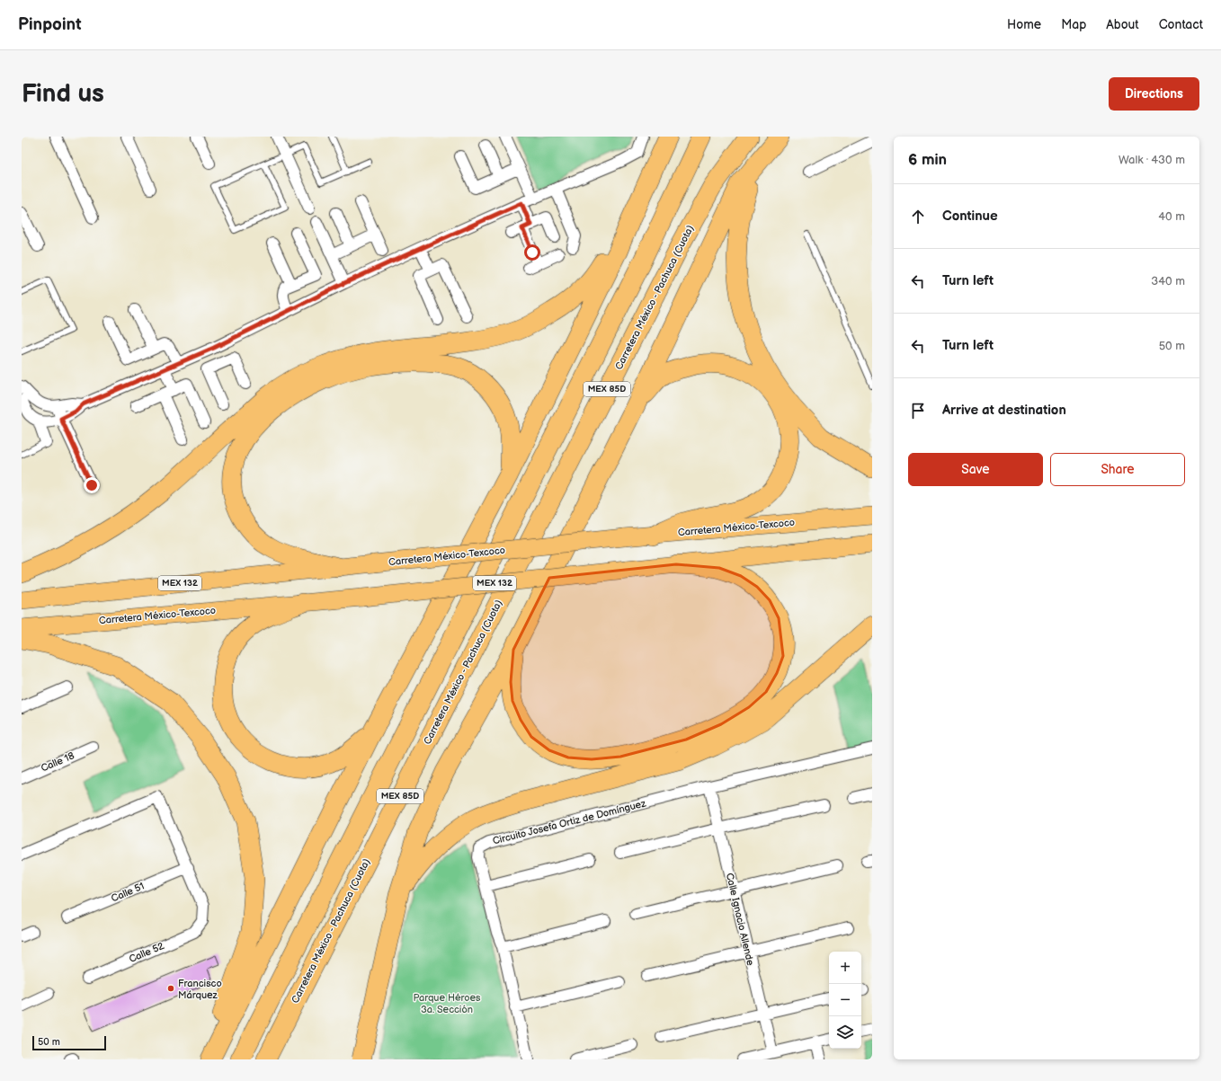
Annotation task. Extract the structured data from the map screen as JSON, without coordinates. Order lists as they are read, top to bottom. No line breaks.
{"streets":{"highway":["Carretera México - Pachuca (Cuota)","MEX 85D","Carretera México-Texcoco","MEX 132"],"street":["Calle 18","Circuito Josefa Ortiz de Domínguez","Calle 51","Calle Ignacio Allende","Calle 52"]},"crossings":[["Circuito Josefa Ortiz de Domínguez","Calle Ignacio Allende"],["Calle 51","Calle 52"]],"parks":["Parque Héroes 3a. Sección"],"places":["Francisco Márquez"],"scale_bar":"50 m","page":{"header":"Pinpoint","nav":["Home","Map","About","Contact"],"buttons":["Directions",["Save","Share"]],"title":"Find us","heading":["6 min","Walk · 430 m"],"list":[["Continue","40 m"],["Turn left","340 m"],["Turn left","50 m"],"Arrive at destination"],"map_buttons":["+","−"],"scale":"50 m"}}
